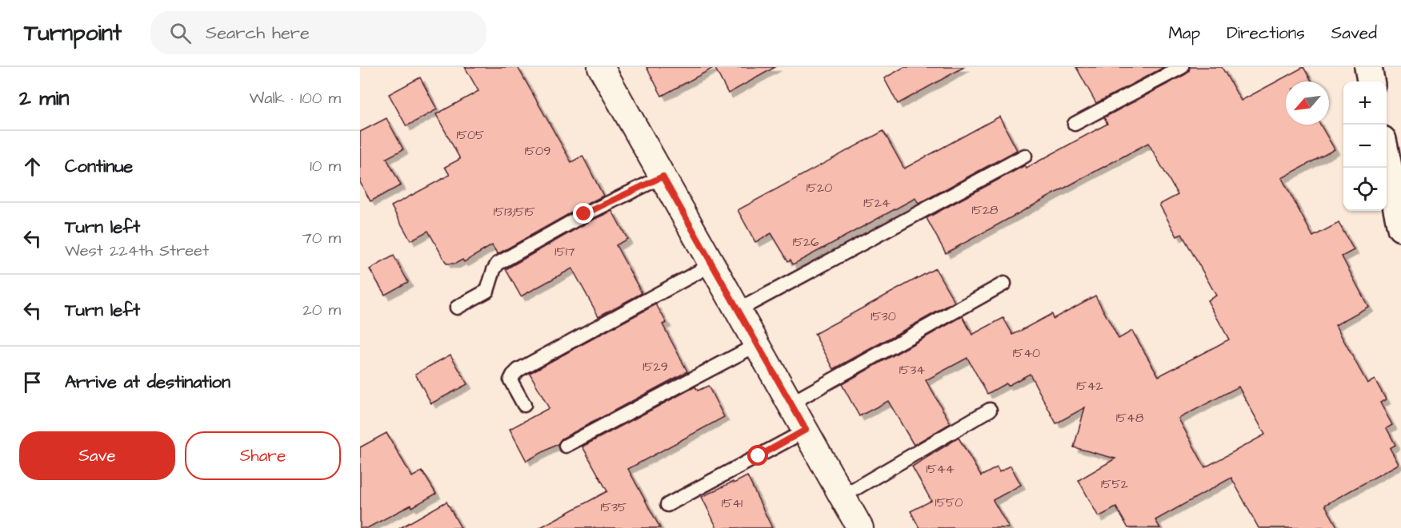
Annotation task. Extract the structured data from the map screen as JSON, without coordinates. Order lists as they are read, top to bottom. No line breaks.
{"house_numbers":["1505","1509","1520","1524","1528","1513;1515","1526","1517","1530","1540","1529","1534","1542","1548","1544","1552","1550","1541","1535"],"north":"bottom left","page":{"header":"Turnpoint","search":"Search here","nav":["Map","Directions","Saved"],"heading":["2 min","Walk · 100 m"],"map_buttons":["+","−"],"list":[["Continue","10 m"],["Turn left","West 224th Street","70 m"],["Turn left","20 m"],"Arrive at destination"],"buttons":["Save","Share"]}}
